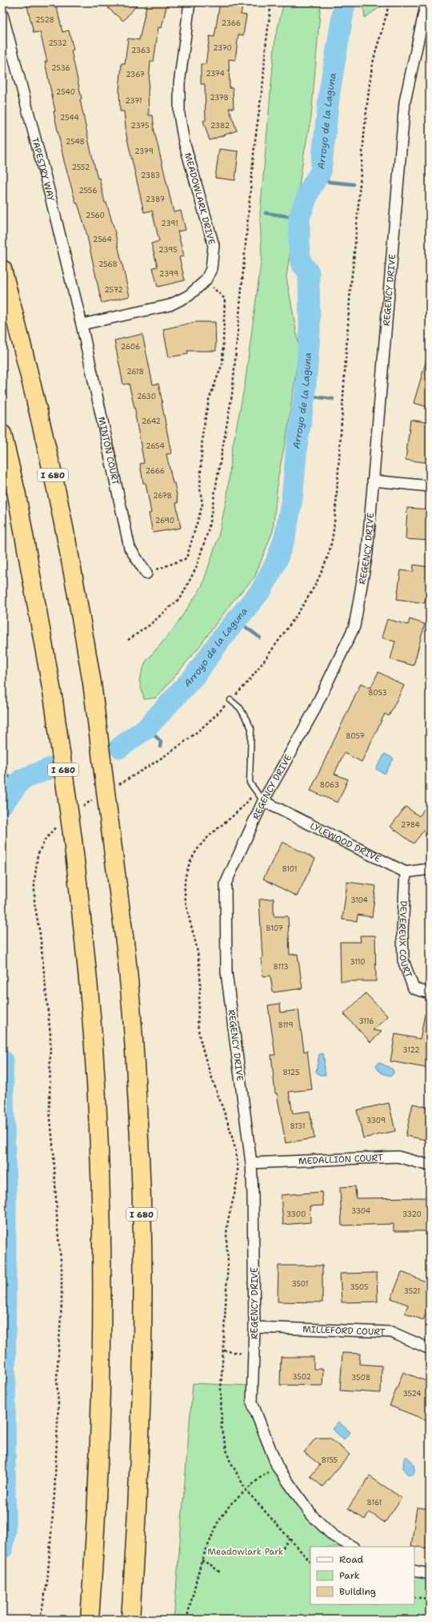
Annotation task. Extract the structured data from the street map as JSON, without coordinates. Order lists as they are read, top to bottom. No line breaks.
{"streets":{"highway":["I 680"],"street":["TAPESTRY WAY","MEADOWLARK DRIVE","REGENCY DRIVE","MINTON COURT","LYLEWOOD DRIVE","DEVEREUX COURT","MEDALLION COURT","MILLEFORD COURT"]},"crossings":[["TAPESTRY WAY","MEADOWLARK DRIVE"],["TAPESTRY WAY","MINTON COURT"],["MEADOWLARK DRIVE","MINTON COURT"],["REGENCY DRIVE","LYLEWOOD DRIVE"],["REGENCY DRIVE","MEDALLION COURT"],["REGENCY DRIVE","MILLEFORD COURT"],["LYLEWOOD DRIVE","DEVEREUX COURT"]],"water":["Arroyo de la Laguna"],"parks":["Meadowlark Park"],"house_numbers":["2528","2366","2532","2370","2363","2536","2374","2367","2540","2378","2371","2544","2375","2382","2548","2379","2552","2383","2556","2387","2560","2391","2564","2395","2568","2399","2572","2606","2618","2630","2642","2654","2666","2678","2690","8053","8057","8063","2784","8101","3104","8107","3110","8113","3116","8119","3122","8125","3309","8131","3304","3300","3320","3501","3505","3521","3502","3508","3524","8155","8161"],"legend":["Road","Park","Building"]}
